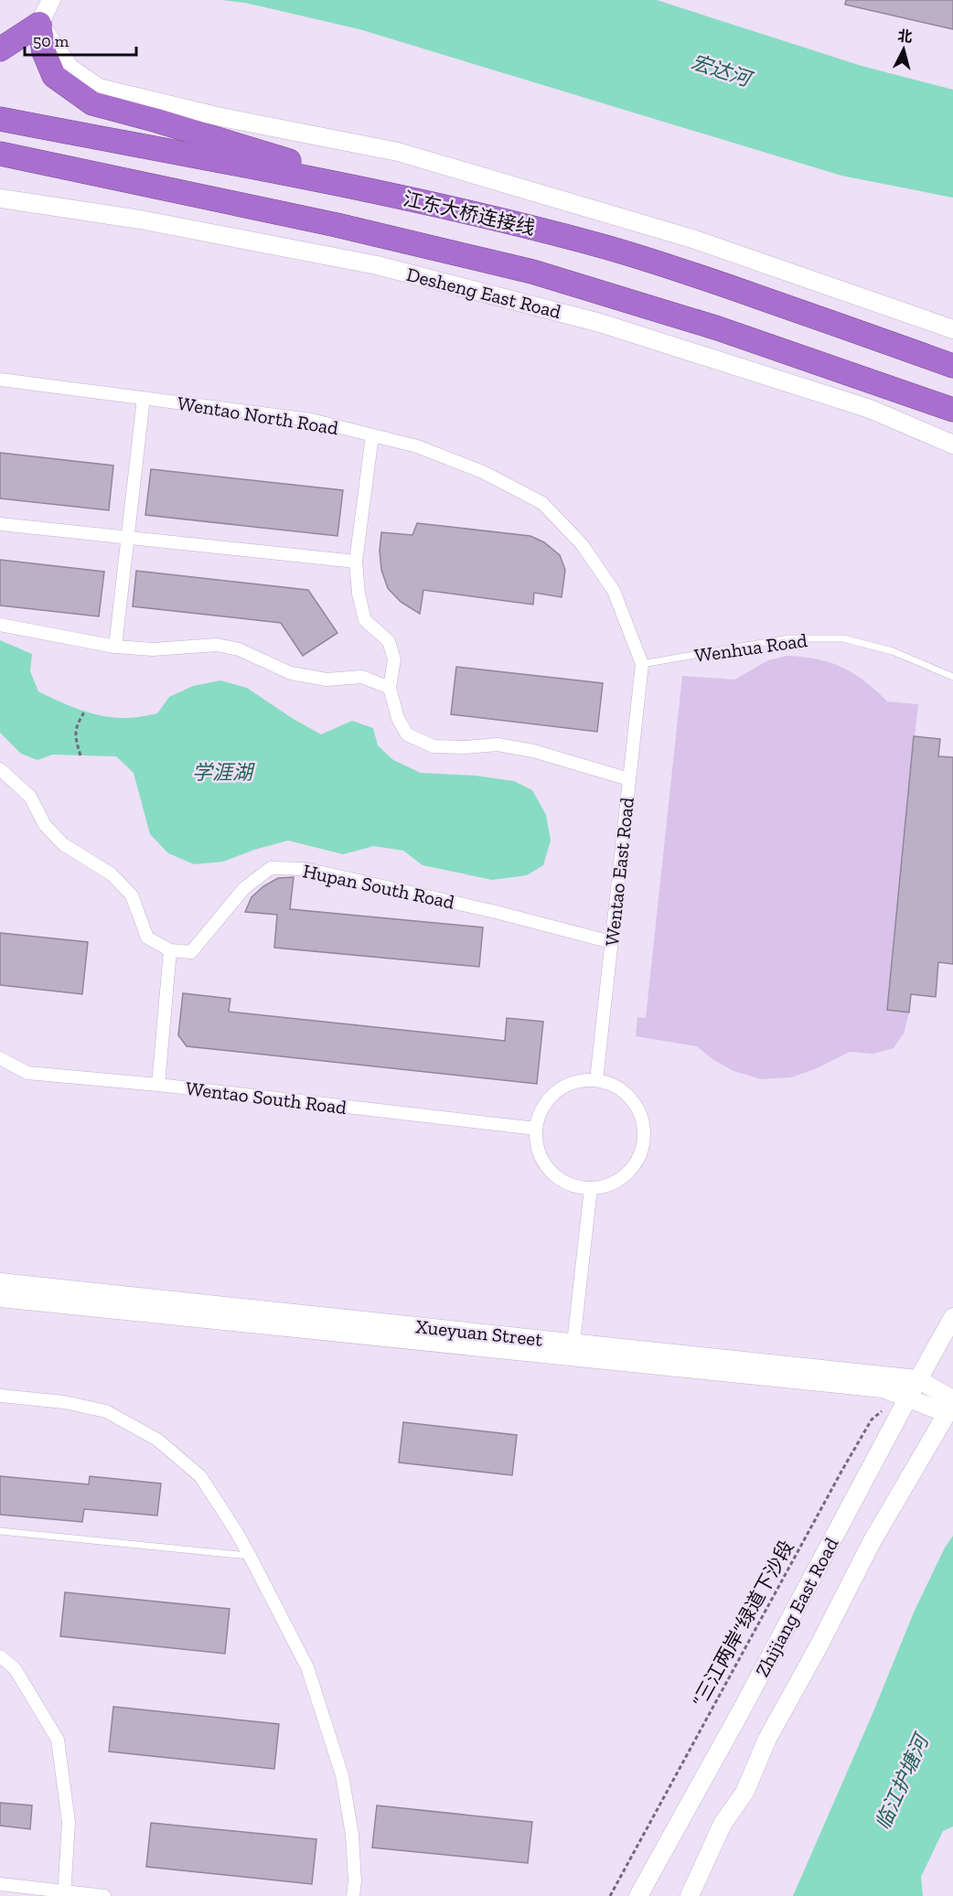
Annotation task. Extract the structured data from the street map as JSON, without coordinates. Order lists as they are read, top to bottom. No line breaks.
{"streets":{"highway":["江东大桥连接线"],"main road":["Desheng East Road","Xueyuan Street","Zhijiang East Road"],"street":["Wentao North Road","Wentao East Road","Hupan South Road","Wentao South Road"],"lane":["Wenhua Road"],"path":["“三江两岸”绿道下沙段"]},"crossings":[["Wentao North Road","Wenhua Road"],["Wentao North Road","Wentao East Road"],["Wenhua Road","Wentao East Road"],["Wentao East Road","Hupan South Road"],["Wentao East Road","Wentao South Road"],["Xueyuan Street","Zhijiang East Road"],["Zhijiang East Road","“三江两岸”绿道下沙段"]],"water":["宏达河","学涯湖","临江护塘河"],"scale_bar":"50 m","north":"top"}
